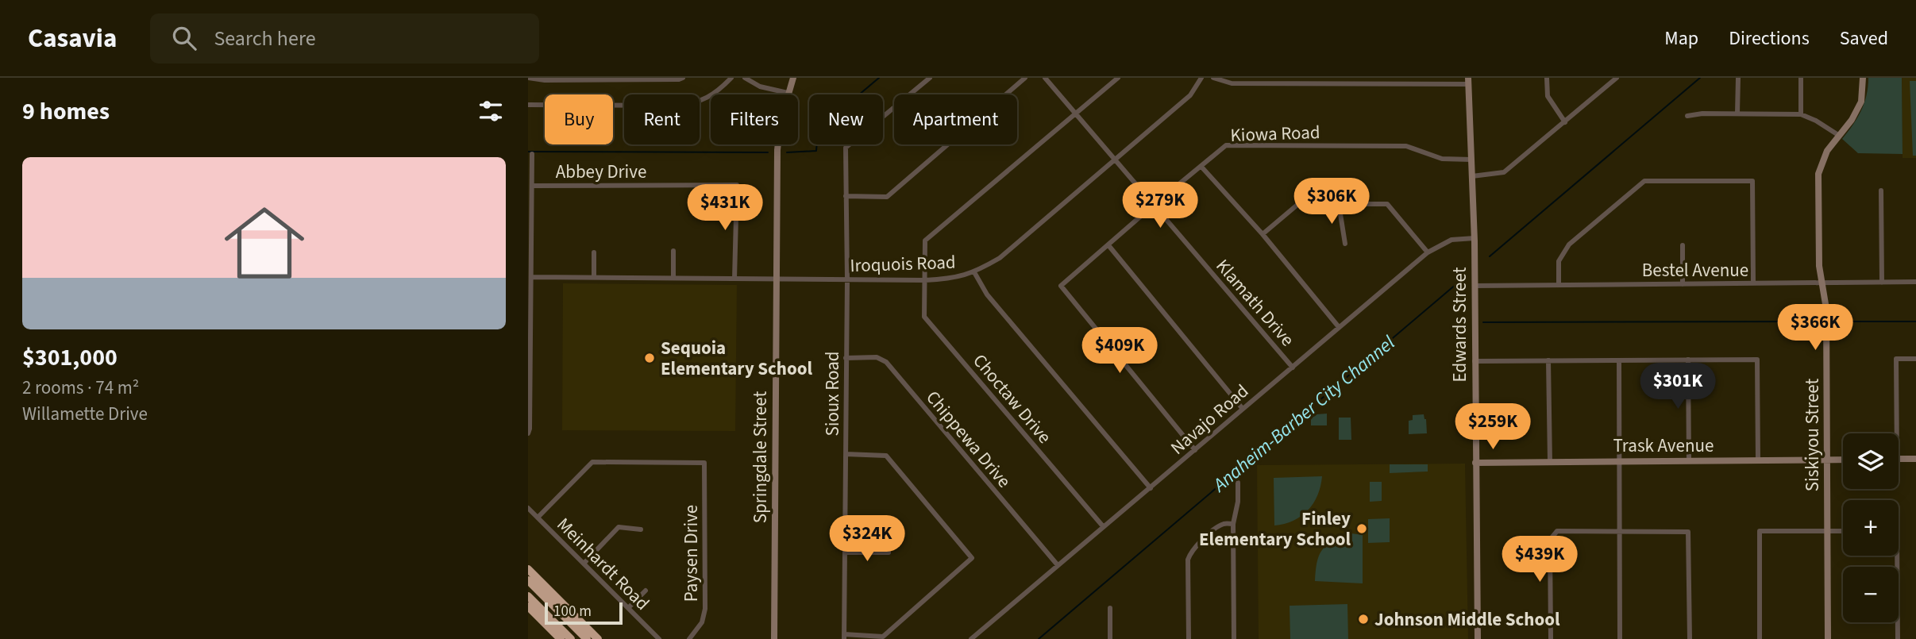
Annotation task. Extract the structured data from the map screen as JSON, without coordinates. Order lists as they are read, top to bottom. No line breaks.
{"streets":{"street":["Kiowa Road","Abbey Drive","Iroquois Road","Bestel Avenue","Klamath Drive","Edwards Street","Sioux Road","Choctaw Drive","Navajo Road","Siskiyou Street","Chippewa Drive","Trask Avenue","Springdale Street","Paysen Drive","Meinhardt Road"]},"crossings":[["Kiowa Road","Klamath Drive"],["Kiowa Road","Edwards Street"],["Kiowa Road","Navajo Road"],["Abbey Drive","Iroquois Road"],["Iroquois Road","Klamath Drive"],["Iroquois Road","Sioux Road"],["Iroquois Road","Choctaw Drive"],["Iroquois Road","Springdale Street"],["Bestel Avenue","Edwards Street"],["Bestel Avenue","Siskiyou Street"],["Klamath Drive","Choctaw Drive"],["Klamath Drive","Navajo Road"],["Edwards Street","Navajo Road"],["Edwards Street","Trask Avenue"],["Sioux Road","Chippewa Drive"],["Choctaw Drive","Navajo Road"],["Navajo Road","Chippewa Drive"],["Siskiyou Street","Trask Avenue"],["Paysen Drive","Meinhardt Road"]],"water":["Anaheim-Barber City Channel"],"places":["Sequoia Elementary School","Finley Elementary School","Johnson Middle School"],"scale_bar":"100 m","page":{"header":"Casavia","search":"Search here","nav":["Map","Directions","Saved"],"heading":"9 homes","chip":["Buy","Rent","Filters","New","Apartment"],"list":[{"name":"$301,000","note":"2 rooms · 74 m² · Willamette Drive"}],"price":["$306K","$279K","$431K","$366K","$409K","$301K","$259K","$324K","$439K"],"map_buttons":["+","−"],"scale":"100 m"}}
